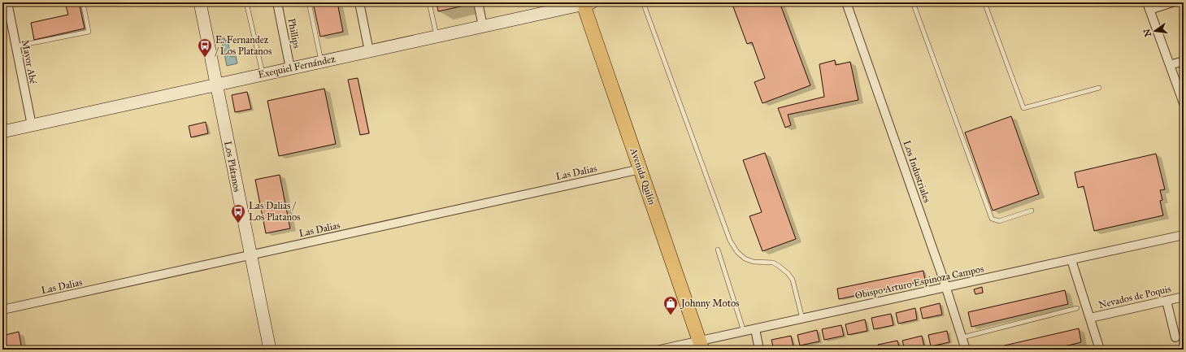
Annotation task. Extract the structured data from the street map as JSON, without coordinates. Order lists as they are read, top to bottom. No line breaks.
{"streets":{"main road":["Avenida Quilín"],"street":["Phillips","Mayor Abé","Exequiel Fernández","Los Plátanos","Los Industriales","Las Dalias","Obispo Arturo Espinoza Campos","Nevados de Poquis"]},"crossings":[["Phillips","Exequiel Fernández"],["Mayor Abé","Exequiel Fernández"],["Exequiel Fernández","Los Plátanos"],["Exequiel Fernández","Avenida Quilín"],["Los Plátanos","Las Dalias"],["Los Industriales","Obispo Arturo Espinoza Campos"],["Las Dalias","Avenida Quilín"],["Avenida Quilín","Obispo Arturo Espinoza Campos"]],"places":{"bus stop":["E. Fernandez / Los Platanos","Las Dalias / Los Platanos"],"shop":["Johnny Motos"]},"north":"left"}
